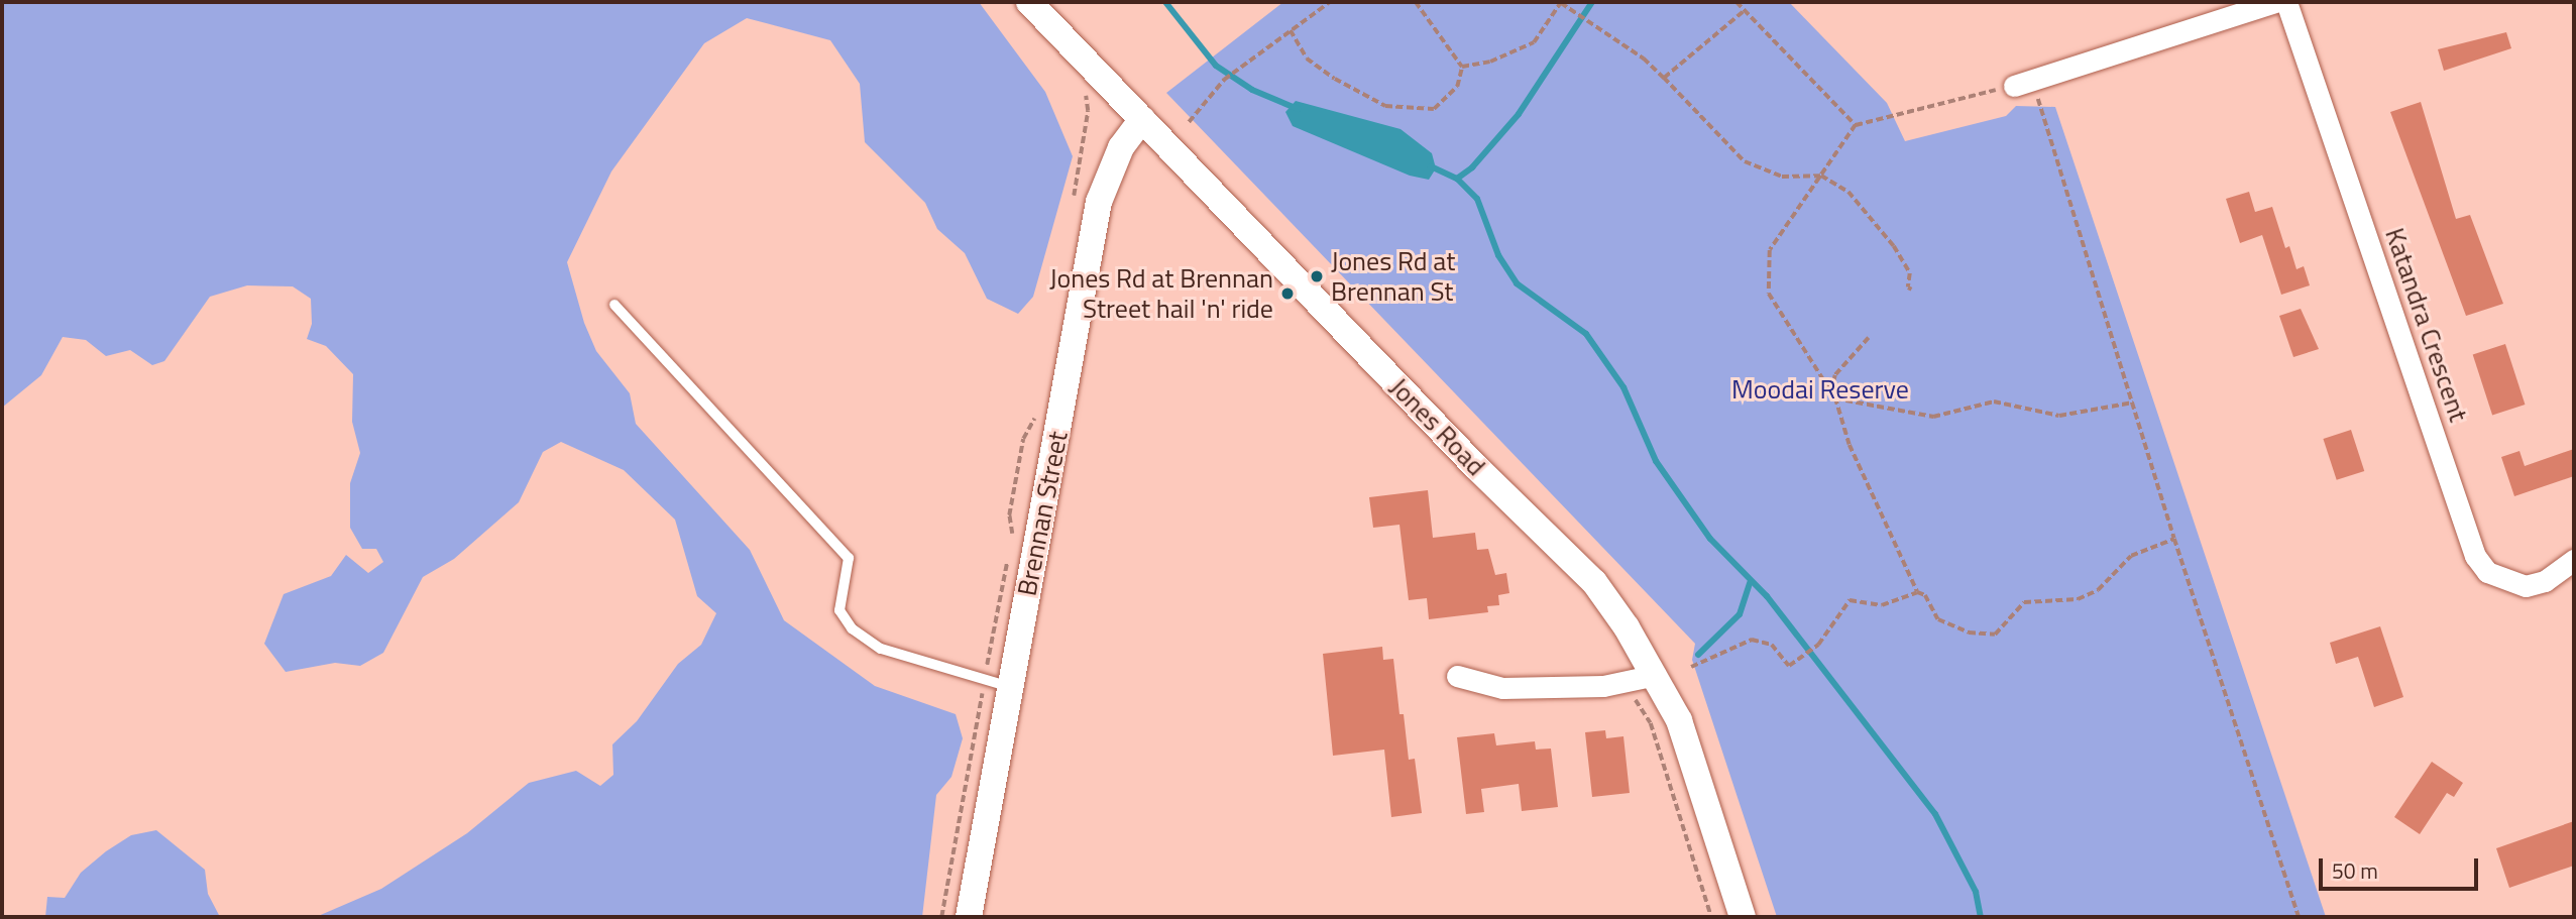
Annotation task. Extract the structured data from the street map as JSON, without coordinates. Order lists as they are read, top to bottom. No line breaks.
{"streets":{"street":["Katandra Crescent","Jones Road","Brennan Street"]},"crossings":[["Jones Road","Brennan Street"]],"parks":["Moodai Reserve"],"places":["Jones Rd at Brennan St","Jones Rd at Brennan Street hail 'n' ride"],"scale_bar":"50 m"}
